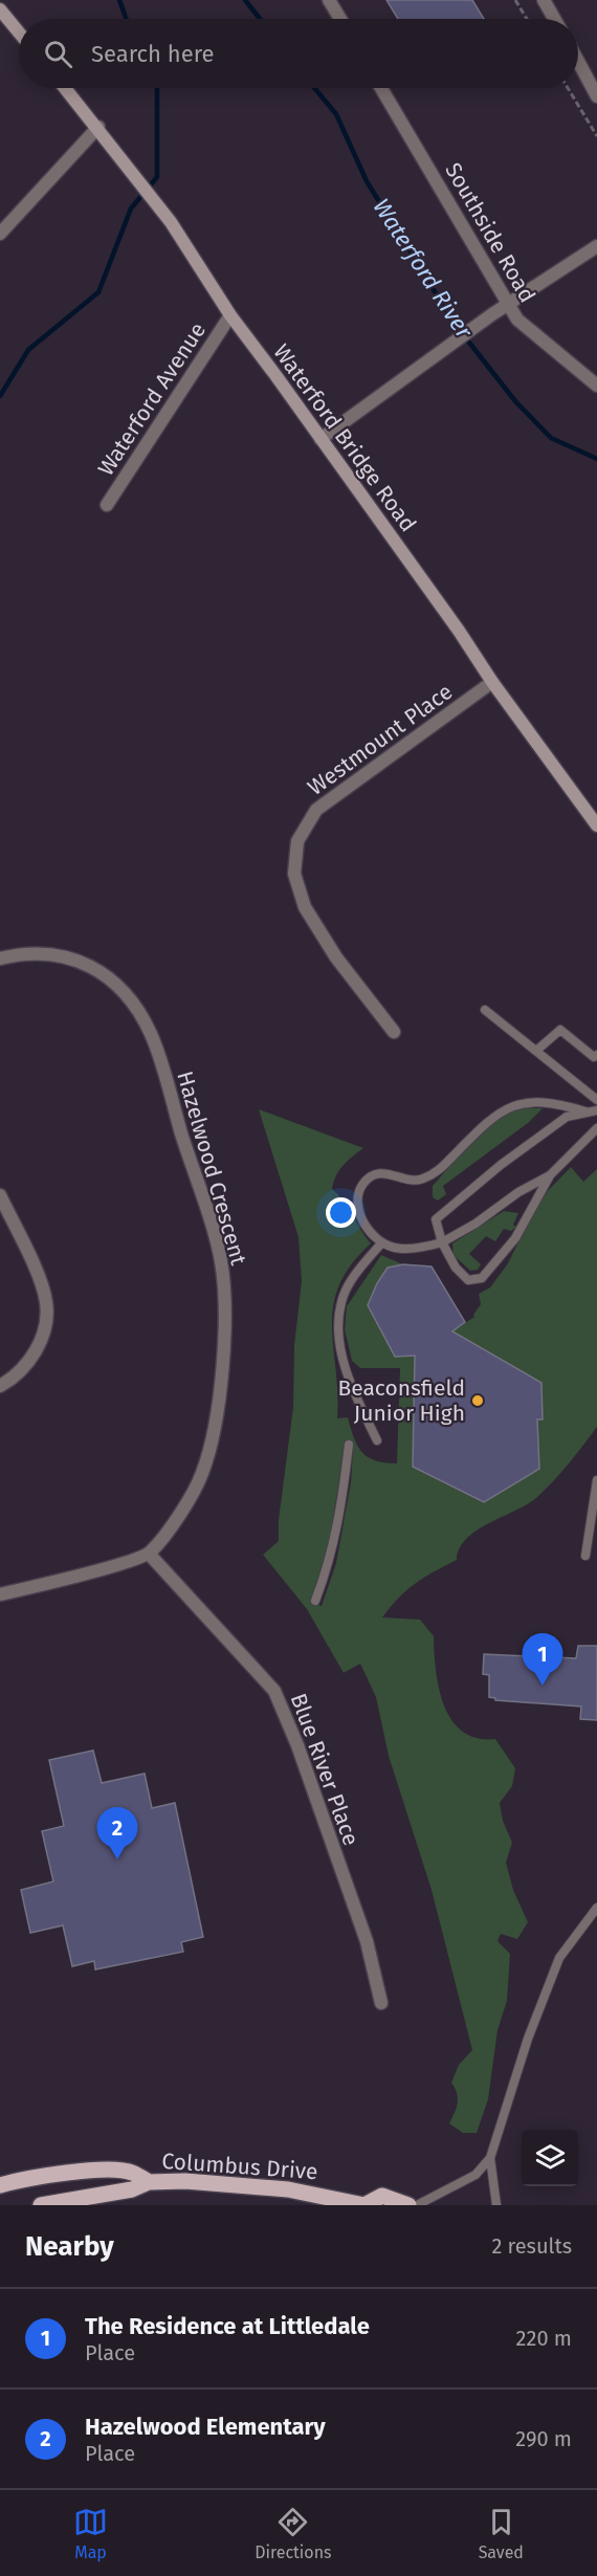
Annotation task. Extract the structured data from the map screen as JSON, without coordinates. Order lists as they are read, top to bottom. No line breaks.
{"streets":{"main road":["Waterford Bridge Road","Columbus Drive"],"street":["Southside Road","Waterford Avenue","Westmount Place","Hazelwood Crescent","Blue River Place"]},"crossings":[["Waterford Avenue","Waterford Bridge Road"],["Waterford Bridge Road","Westmount Place"],["Hazelwood Crescent","Blue River Place"]],"water":["Waterford River"],"places":["Beaconsfield Junior High"],"page":{"search":"Search here","pins":["1","2"],"heading":["Nearby","2 results"],"list":[{"mark":"1","name":"The Residence at Littledale","note":"Place","value":"220 m"},{"mark":"2","name":"Hazelwood Elementary","note":"Place","value":"290 m"}],"nav":["Map","Directions","Saved"]}}
